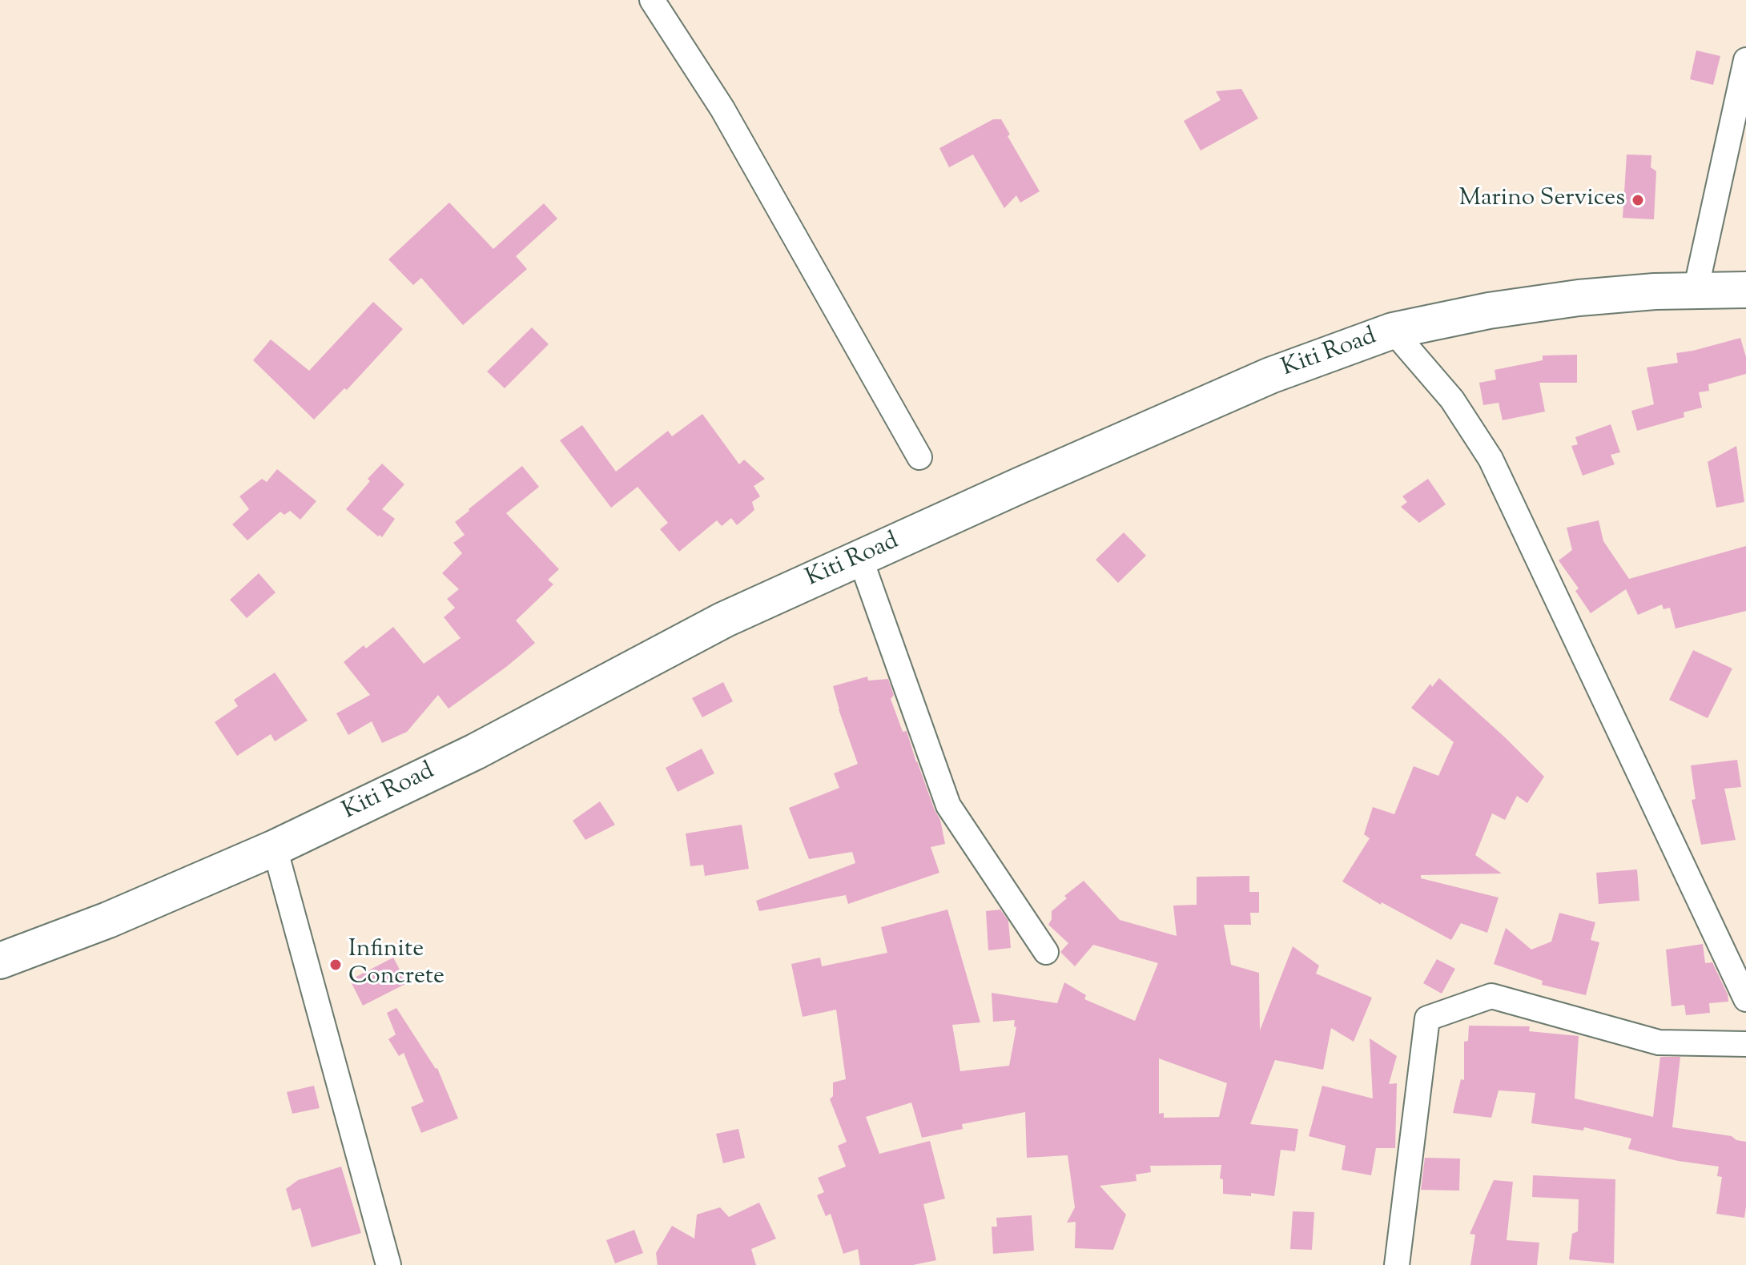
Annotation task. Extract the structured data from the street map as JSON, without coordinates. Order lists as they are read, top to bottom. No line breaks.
{"streets":{"street":["Kiti Road"]},"places":["Marino Services","Infinite Concrete"]}
